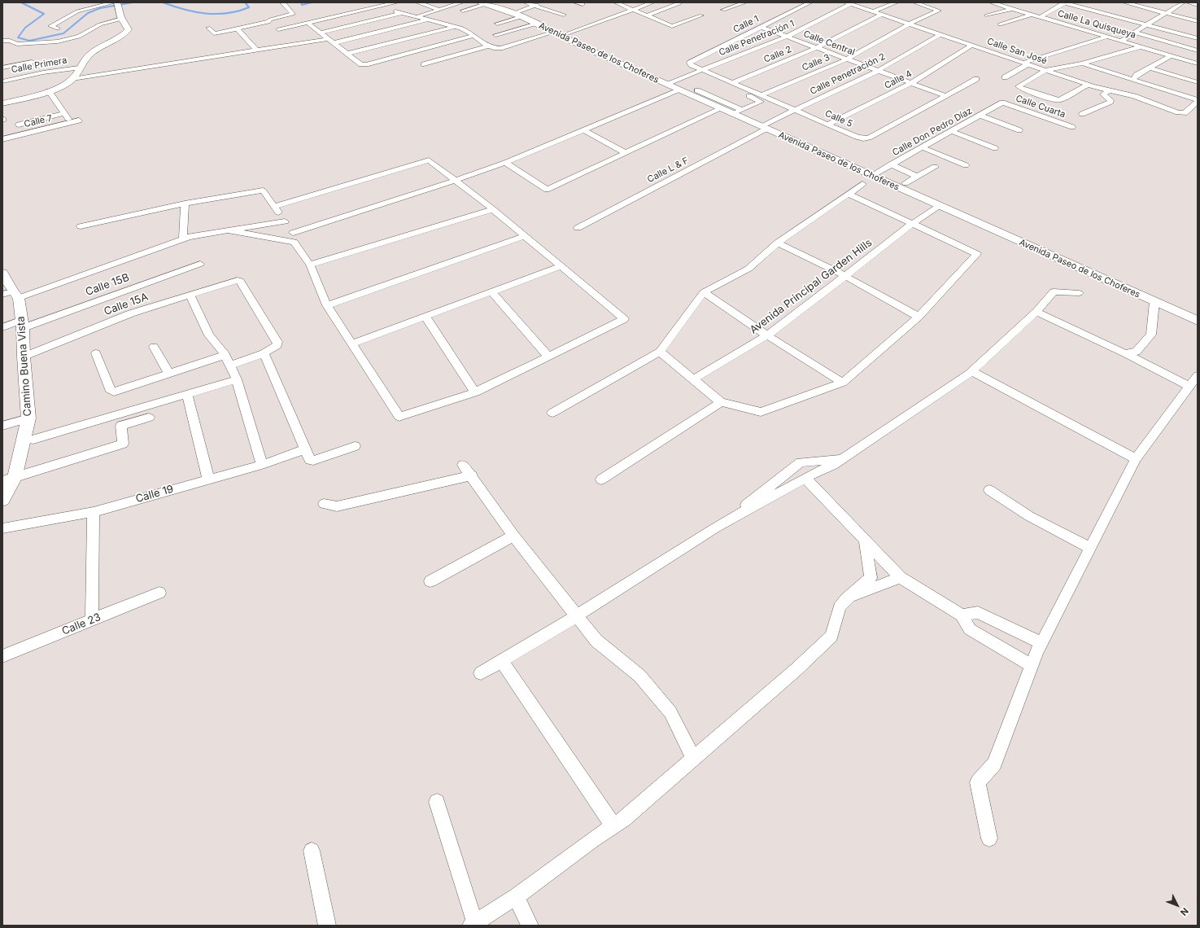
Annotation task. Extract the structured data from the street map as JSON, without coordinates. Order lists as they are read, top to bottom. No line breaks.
{"streets":{"street":["Calle 1","Calle La Quisqueya","Calle Penetración 1","Calle Central","Calle San José","Avenida Paseo de los Choferes","Calle 2","Calle 3","Calle Primera","Calle Penetración 2","Calle 4","Calle Cuarta","Calle 5","Calle 7","Calle Don Pedro Díaz","Calle L & F","Calle 15B","Avenida Principal Garden Hills","Calle 15A","Camino Buena Vista","Calle 19","Calle 23"]},"crossings":[["Calle 1","Calle Central"],["Calle 1","Calle 5"],["Calle Penetración 1","Calle Central"],["Calle Penetración 1","Calle San José"],["Calle Penetración 1","Avenida Paseo de los Choferes"],["Calle Penetración 1","Calle 5"],["Calle Central","Calle 2"],["Calle Central","Calle 3"],["Calle Central","Calle Penetración 2"],["Calle Central","Calle 4"],["Calle Central","Calle 5"],["Calle San José","Calle 2"],["Calle San José","Calle 3"],["Calle San José","Calle Penetración 2"],["Calle San José","Calle 4"],["Avenida Paseo de los Choferes","Calle Penetración 2"],["Avenida Paseo de los Choferes","Calle Don Pedro Díaz"],["Avenida Paseo de los Choferes","Calle L & F"],["Avenida Paseo de los Choferes","Avenida Principal Garden Hills"],["Calle 2","Calle 5"],["Calle 3","Calle 5"],["Calle Penetración 2","Calle 5"],["Calle Penetración 2","Calle L & F"],["Calle 4","Calle 5"],["Calle Cuarta","Calle Don Pedro Díaz"],["Calle 15B","Camino Buena Vista"],["Calle 15A","Camino Buena Vista"]],"north":"bottom right"}
